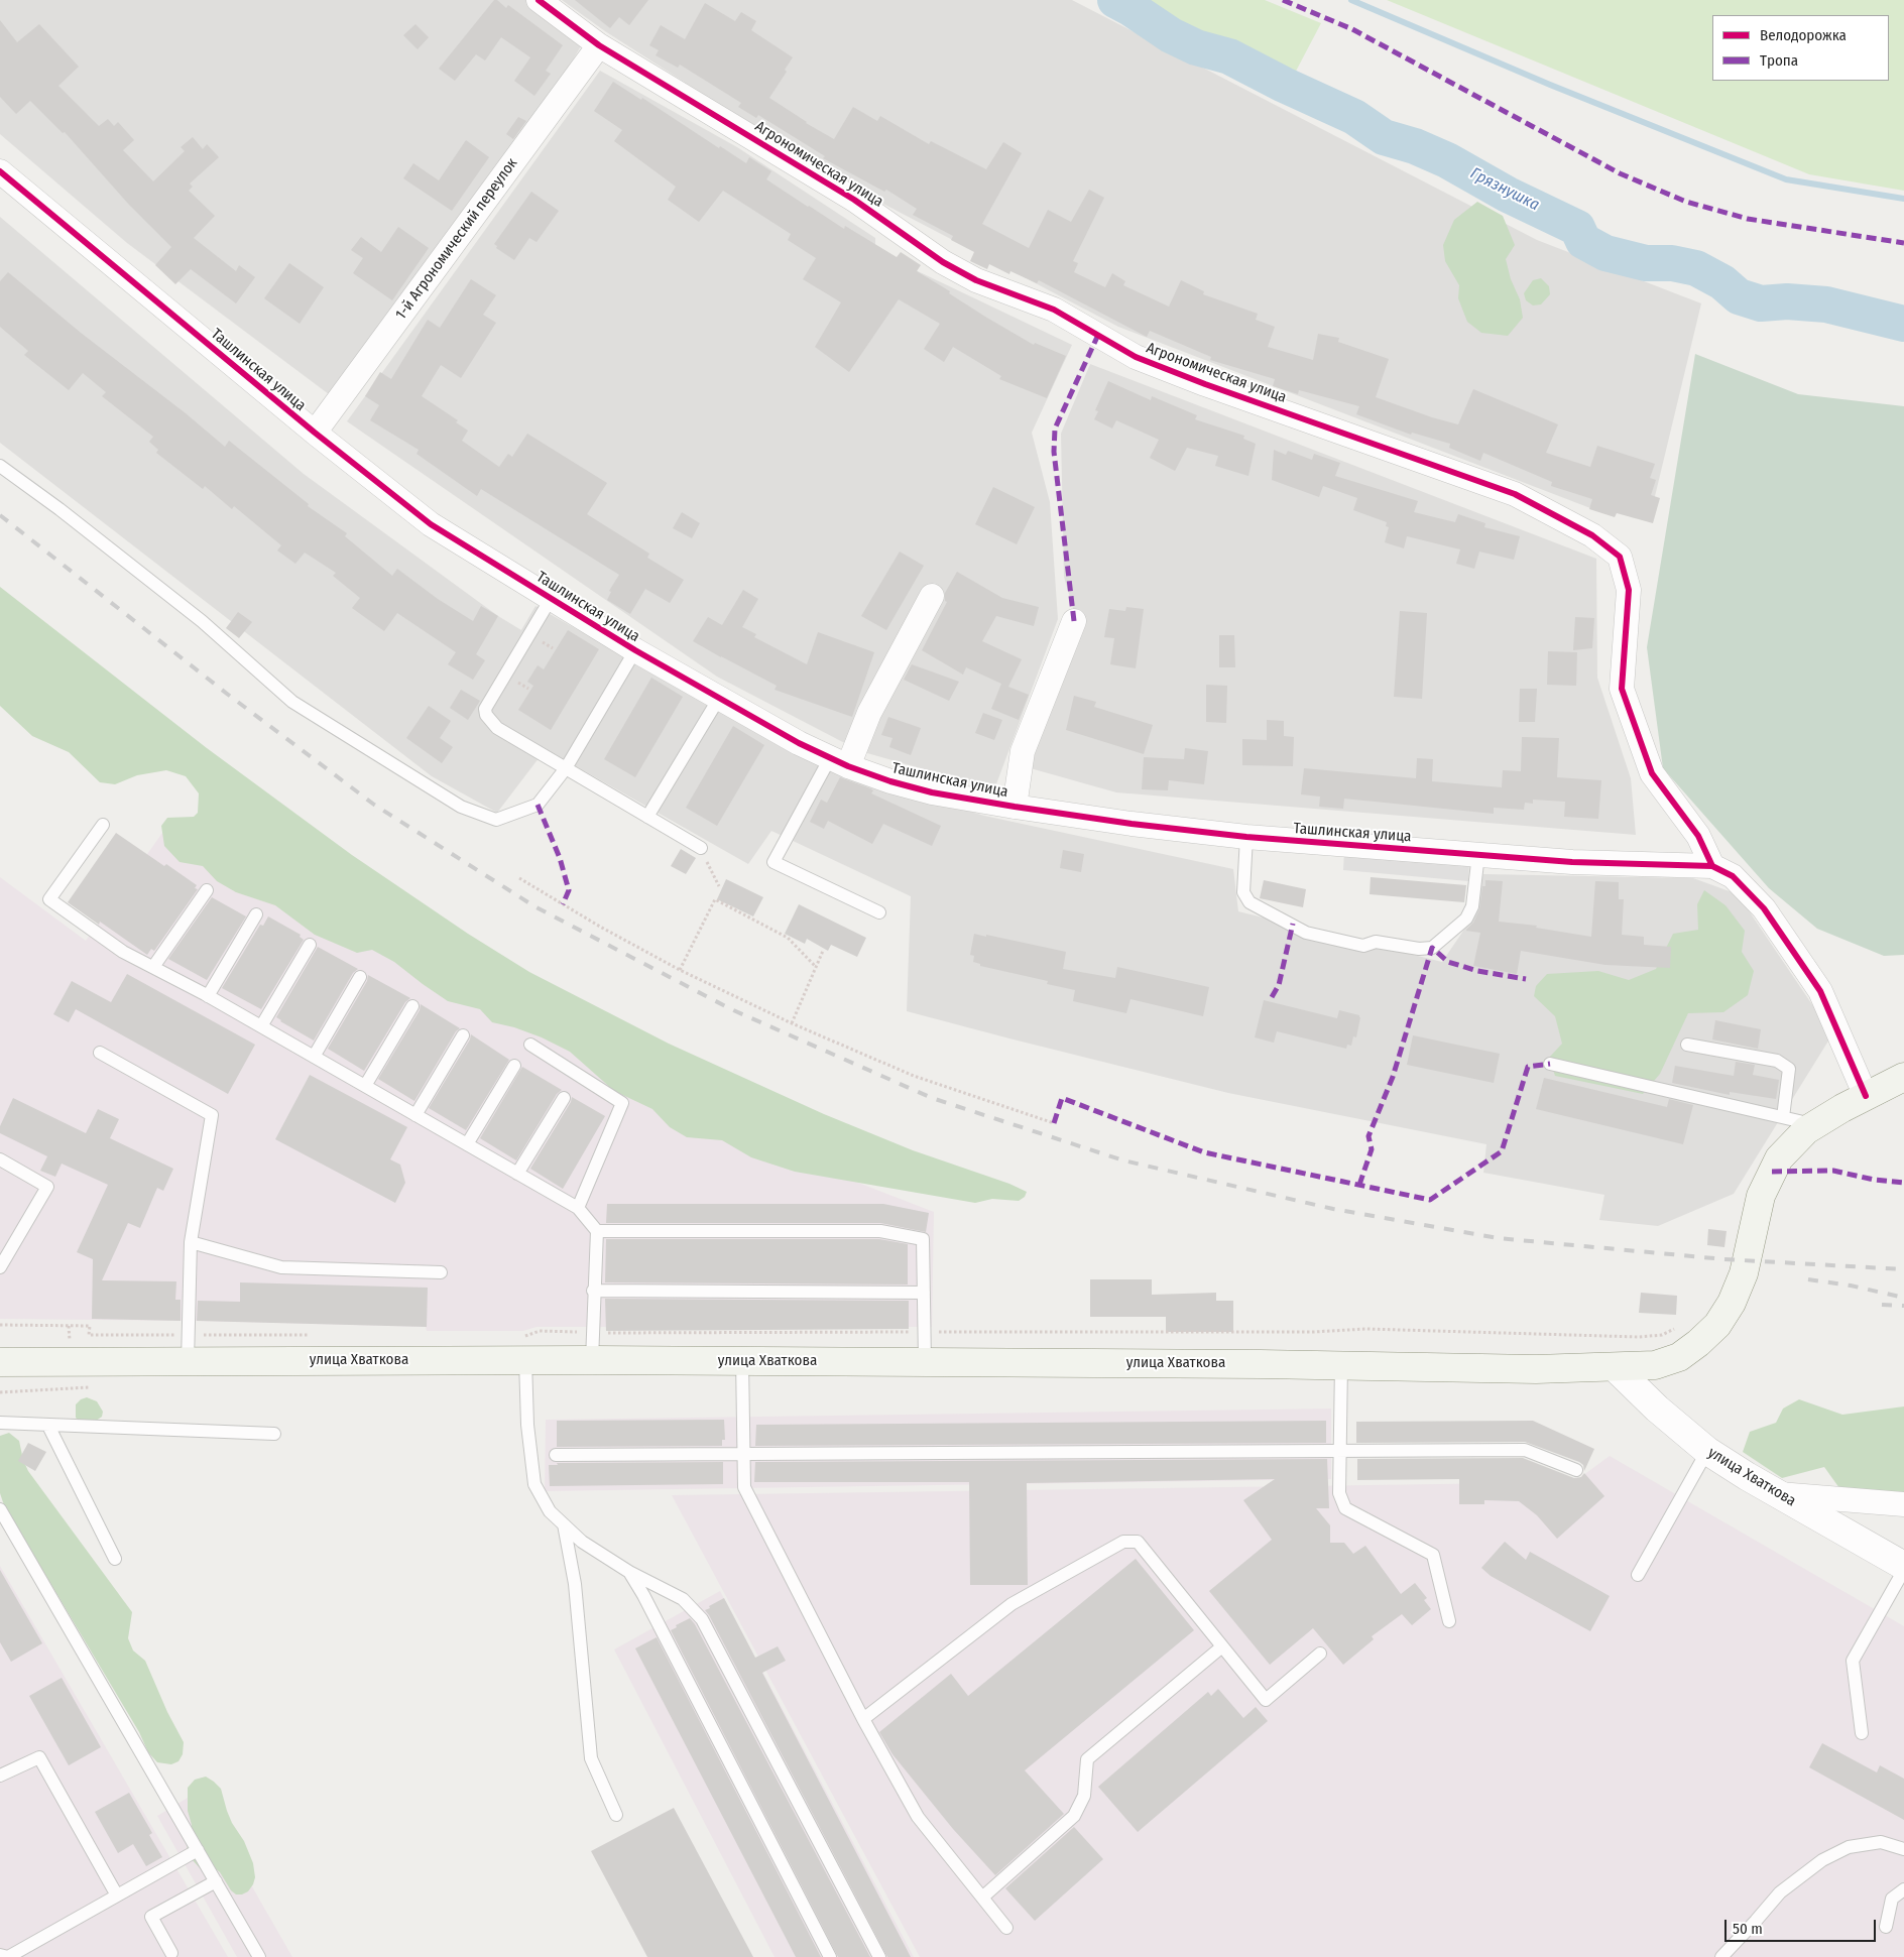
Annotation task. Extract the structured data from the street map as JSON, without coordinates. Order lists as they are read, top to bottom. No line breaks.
{"streets":{"main road":["улица Хваткова"],"street":["Агрономическая улица","1-й Агрономический переулок","Ташлинская улица"]},"crossings":[["Агрономическая улица","1-й Агрономический переулок"],["Агрономическая улица","Ташлинская улица"],["1-й Агрономический переулок","Ташлинская улица"],["Ташлинская улица","улица Хваткова"]],"water":["Грязнушка"],"legend":["Велодорожка","Тропа"],"scale_bar":"50 m"}
